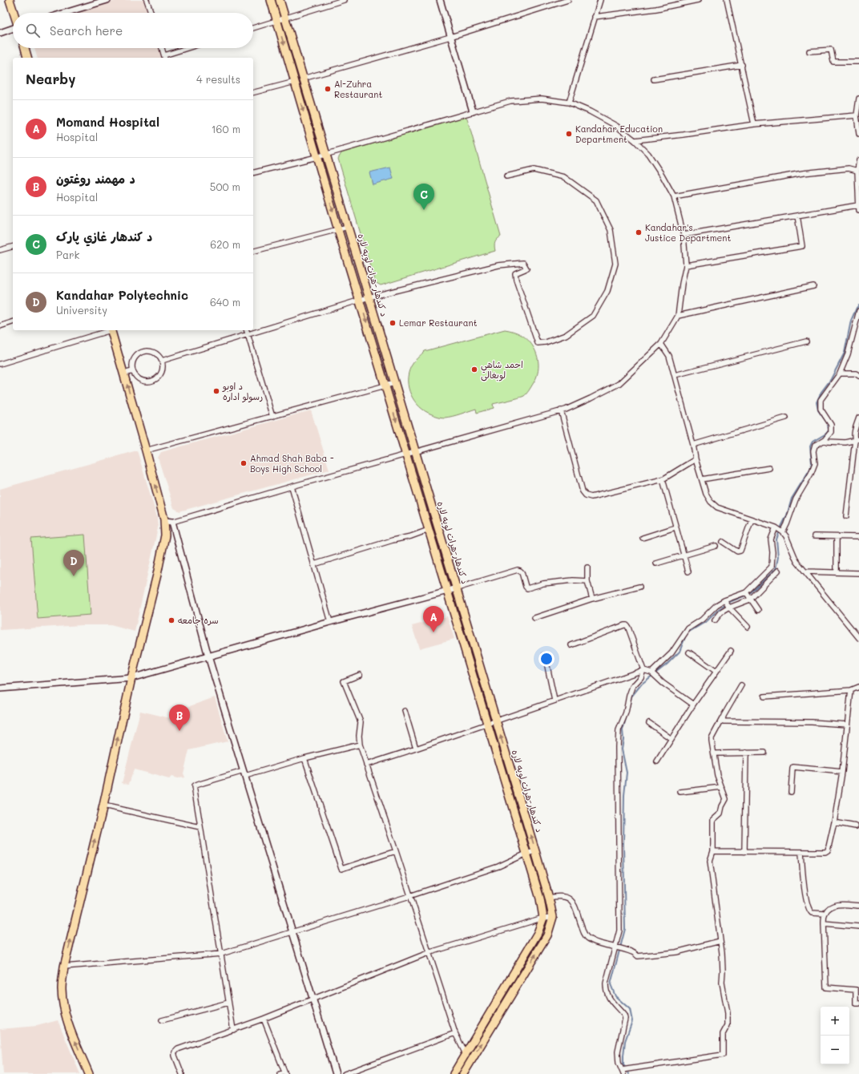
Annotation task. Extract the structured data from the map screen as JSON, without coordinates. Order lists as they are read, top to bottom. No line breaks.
{"streets":{"main road":["د کندهار-هرات لويه لاره"]},"places":["Al-Zuhra Restaurant","Kandahar Education Department","Kandahar's Justice Department","Lemar Restaurant","احمد شاهي لوبغالی","د اوبو رسولو اداره","Ahmad Shah Baba - Boys High School","سره جامعه"],"page":{"search":"Search here","heading":["Nearby","4 results"],"list":[{"mark":"A","name":"Momand Hospital","note":"Hospital","value":"160 m"},{"mark":"B","name":"د مهمند روغتون","note":"Hospital","value":"500 m"},{"mark":"C","name":"د کندهار غازي پارک","note":"Park","value":"620 m"},{"mark":"D","name":"Kandahar Polytechnic","note":"University","value":"640 m"}],"pins":["C","D","A","B"],"map_buttons":["+","−"]}}
